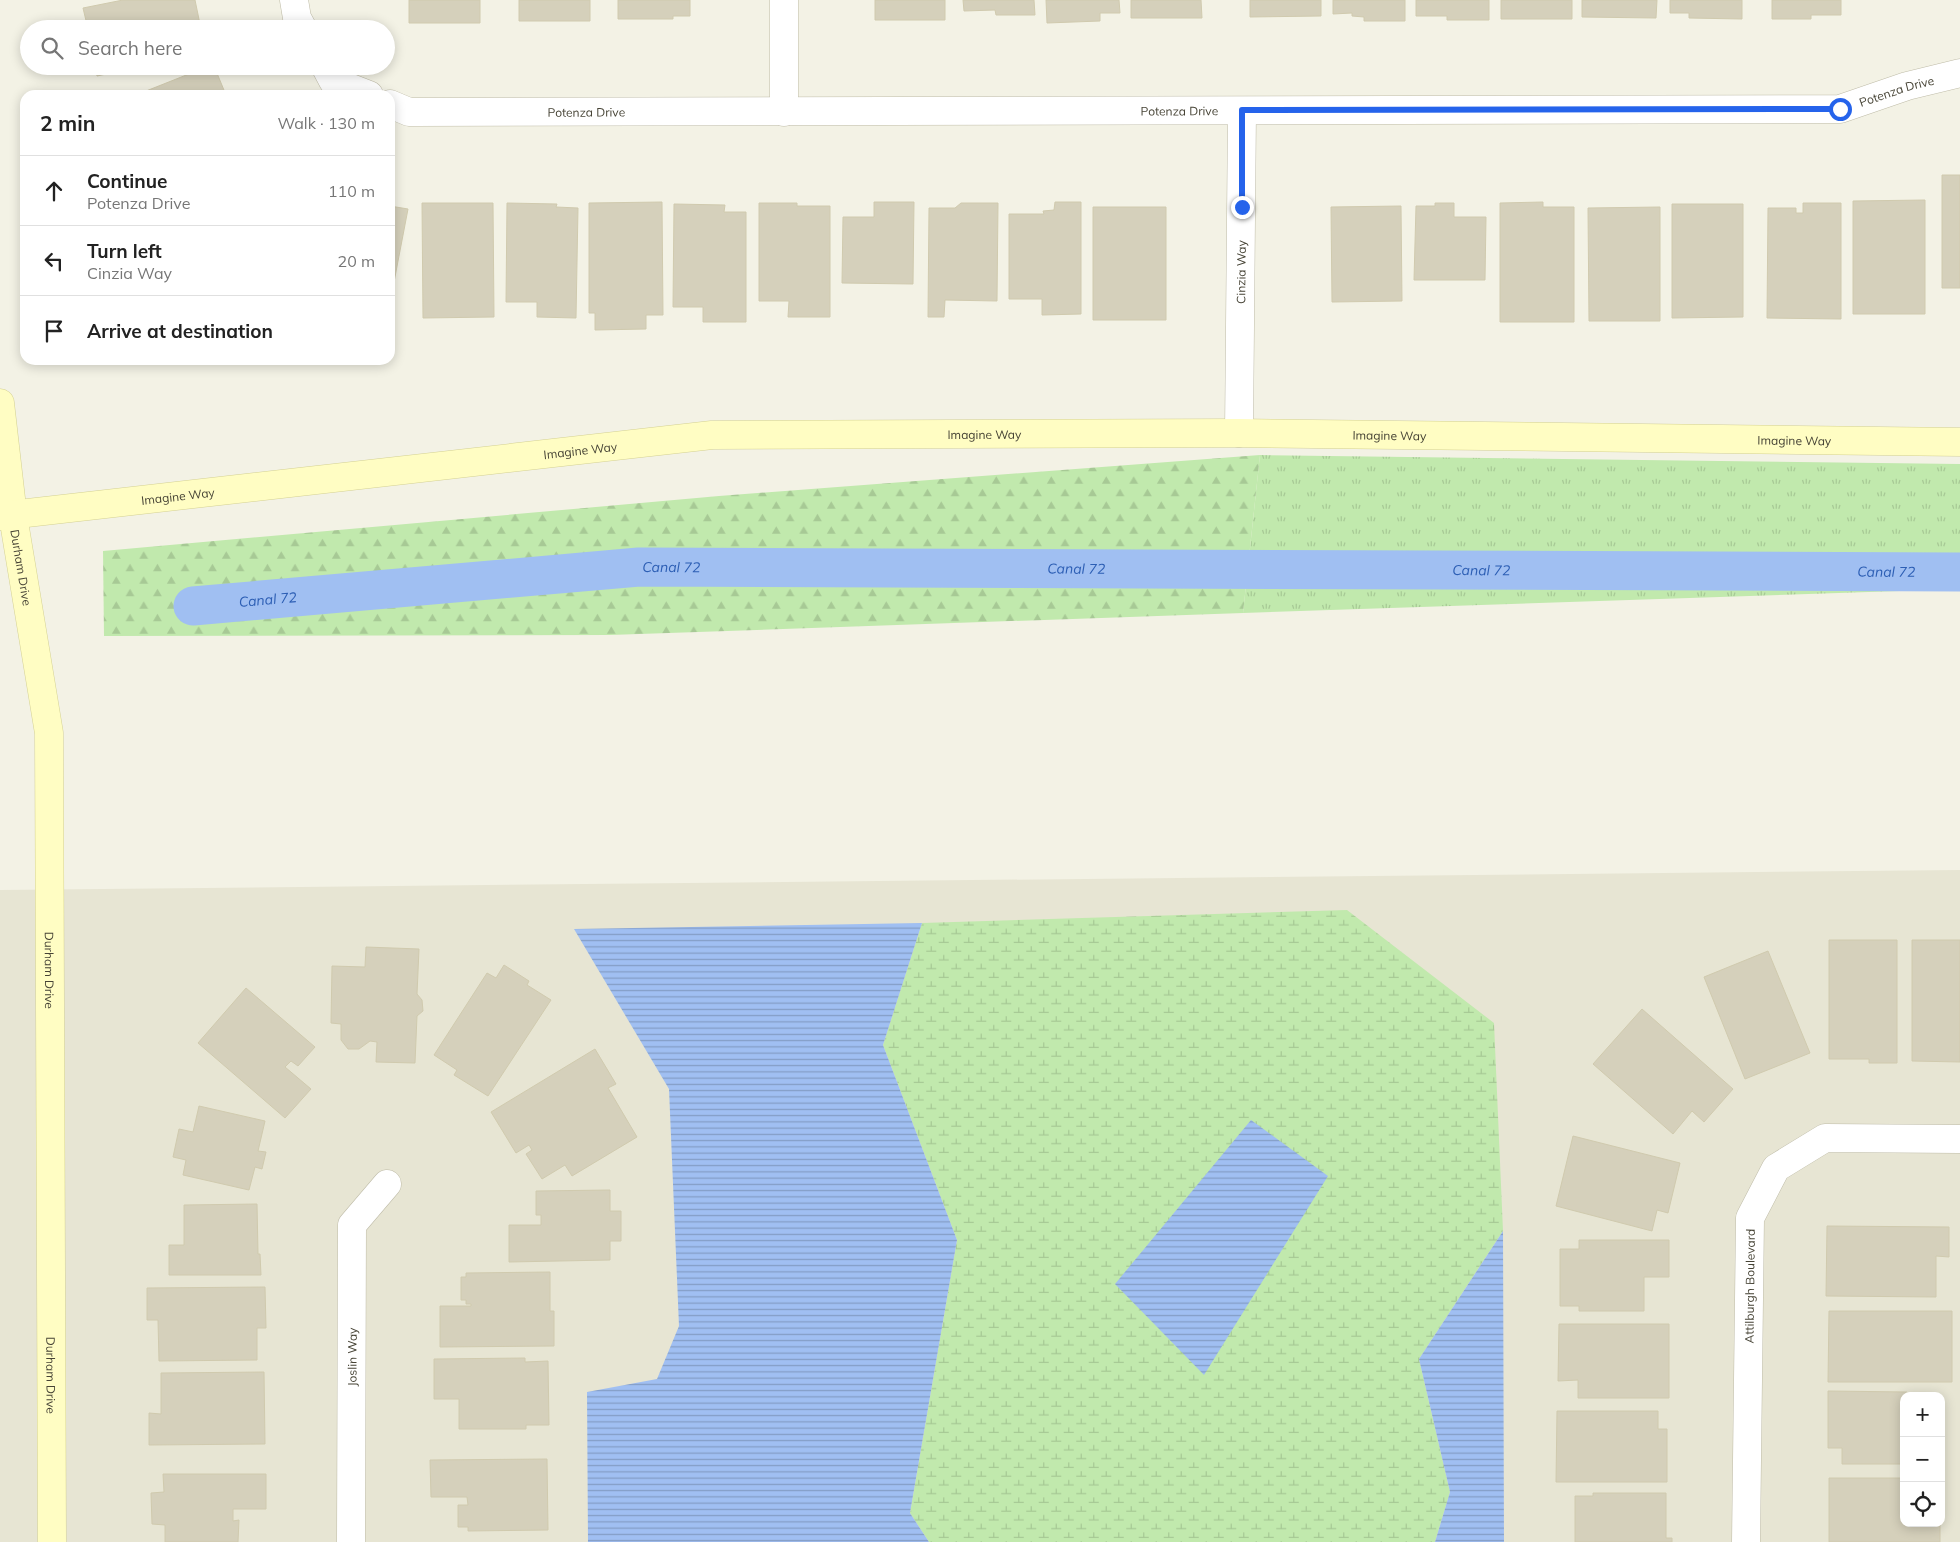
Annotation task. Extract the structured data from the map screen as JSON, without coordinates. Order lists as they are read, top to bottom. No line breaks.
{"streets":{"street":["Potenza Drive","Cinzia Way","Imagine Way","Durham Drive","Attilburgh Boulevard","Joslin Way"]},"crossings":[["Potenza Drive","Cinzia Way"],["Cinzia Way","Imagine Way"],["Imagine Way","Durham Drive"]],"water":["Canal 72"],"page":{"search":"Search here","heading":["2 min","Walk · 130 m"],"list":[["Continue","Potenza Drive","110 m"],["Turn left","Cinzia Way","20 m"],"Arrive at destination"],"map_buttons":["+","−"]}}
